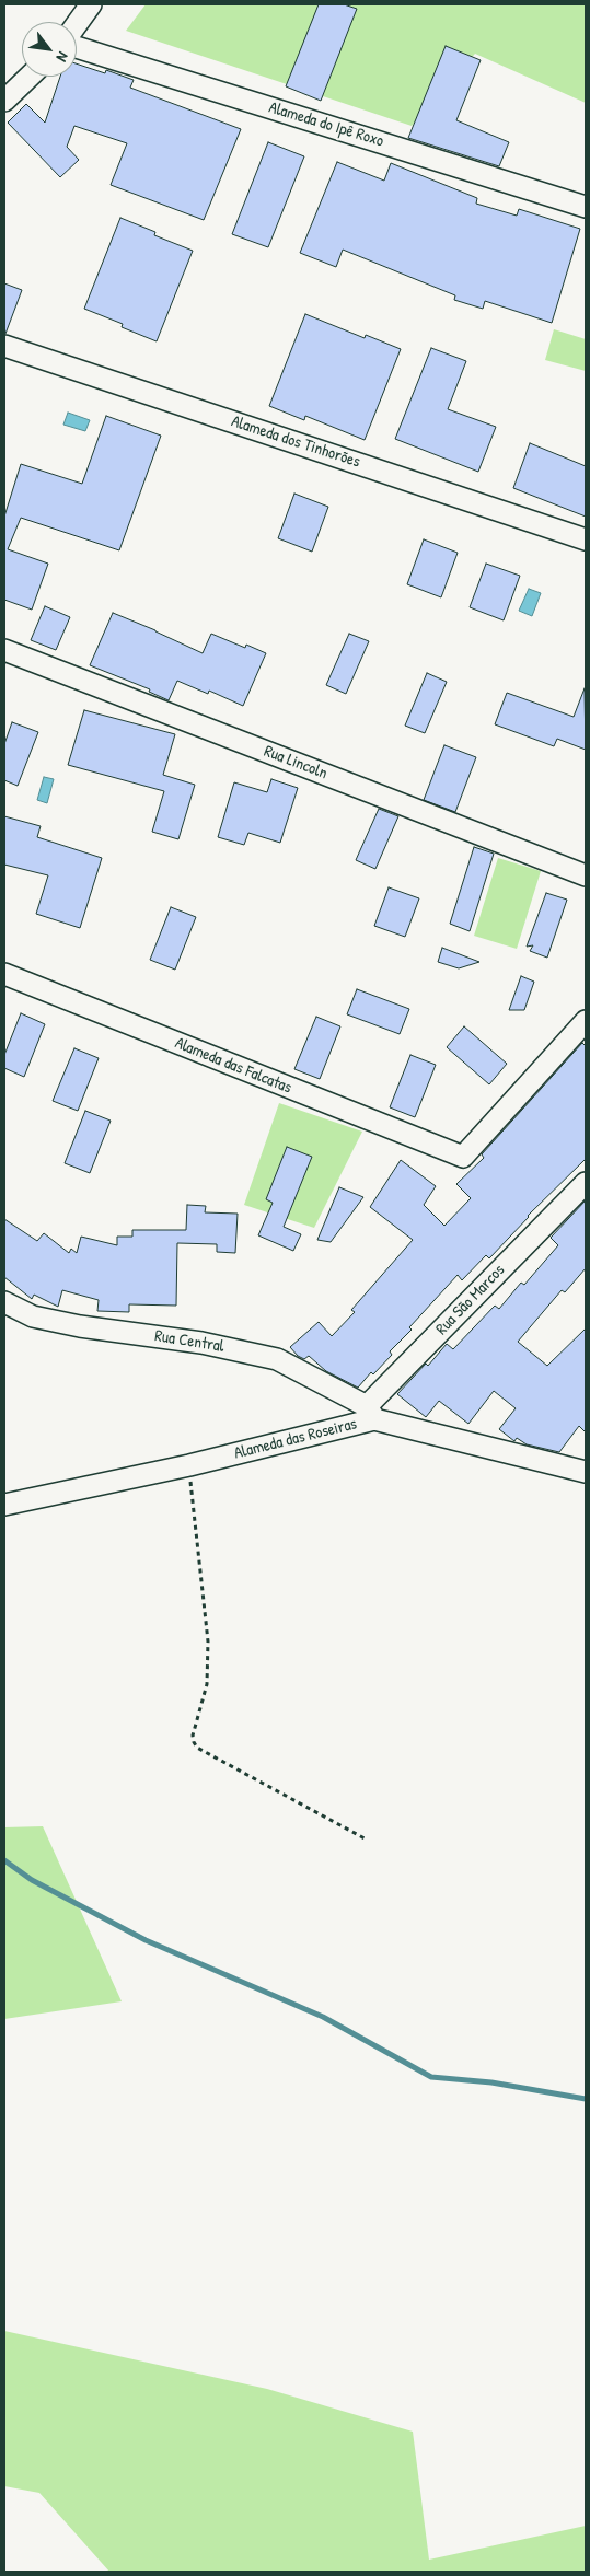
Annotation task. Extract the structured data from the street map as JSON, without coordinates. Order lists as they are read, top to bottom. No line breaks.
{"streets":{"street":["Alameda do Ipê Roxo","Alameda dos Tinhorões","Rua Lincoln","Alameda das Falcatas","Rua São Marcos","Rua Central","Alameda das Roseiras"]},"crossings":[["Rua São Marcos","Rua Central"],["Rua São Marcos","Alameda das Roseiras"],["Rua Central","Alameda das Roseiras"]],"north":"bottom right"}
